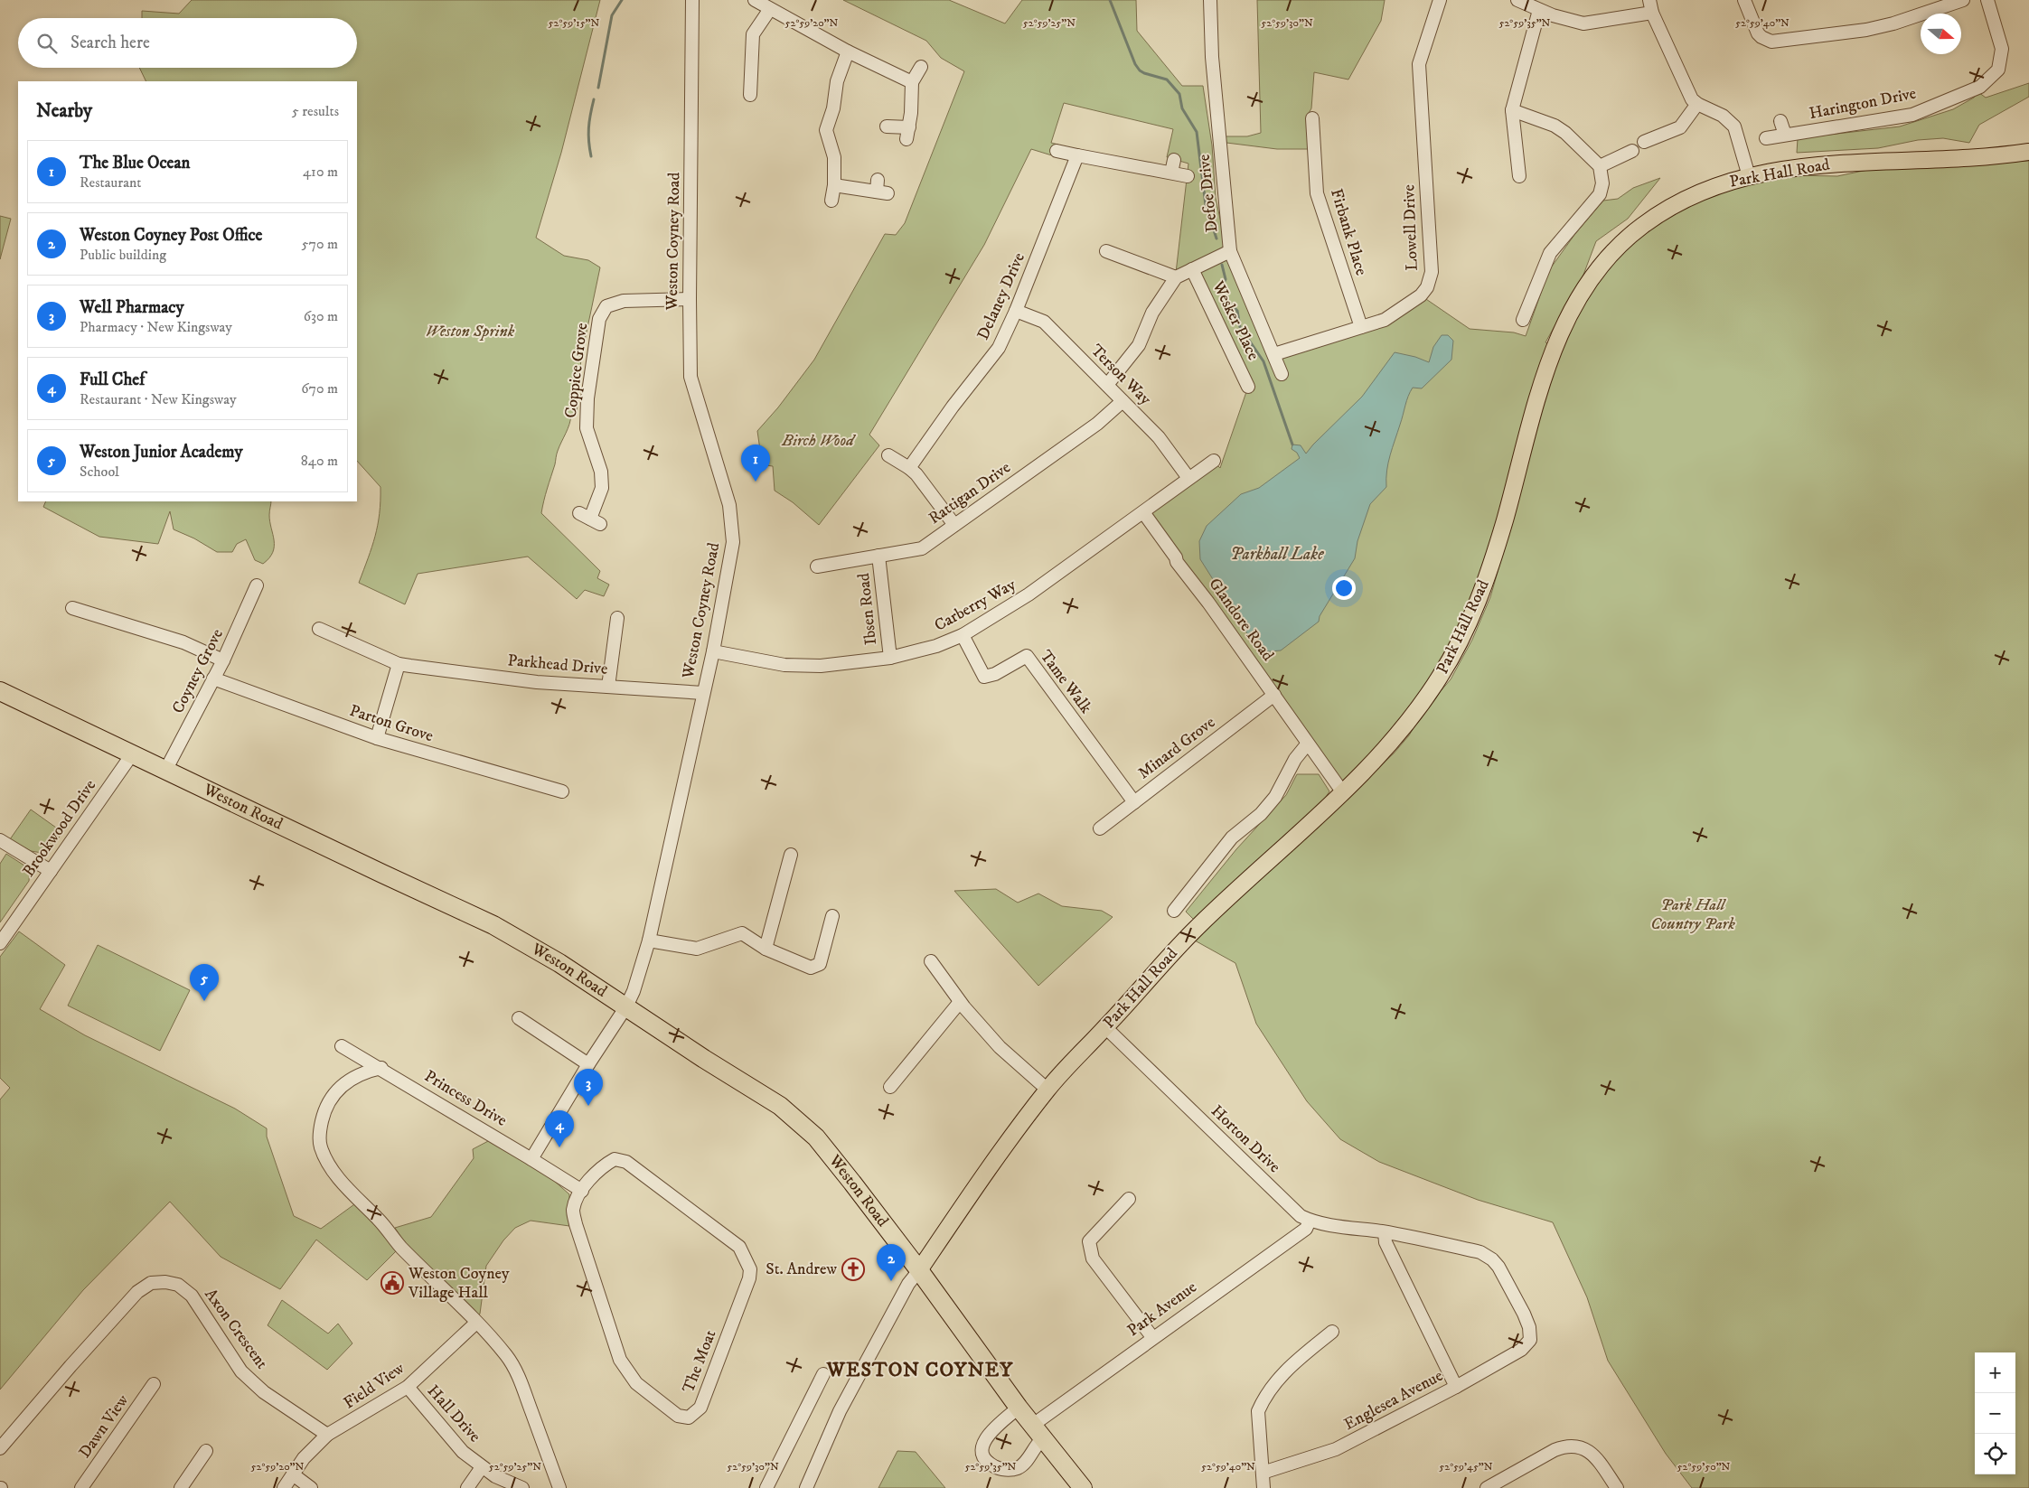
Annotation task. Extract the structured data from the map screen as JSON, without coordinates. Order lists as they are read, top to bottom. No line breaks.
{"streets":{"highway":["Weston Road"],"main road":["Park Hall Road"],"street":["Harington Drive","Defoe Drive","Lowell Drive","Firbank Place","Weston Coyney Road","Delaney Drive","Wesker Place","Coppice Grove","Terson Way","Rattigan Drive","Carberry Way","Ibsen Road","Glandore Road","Parkhead Drive","Coyney Grove","Tame Walk","Parton Grove","Minard Grove","Brookwood Drive","Princess Drive","Horton Drive","Park Avenue","Axon Crescent","The Moat","Field View","Englesea Avenue","Hall Drive","Dawn View"]},"crossings":[["Park Hall Road","Glandore Road"],["Park Hall Road","Weston Road"],["Park Hall Road","Horton Drive"],["Defoe Drive","Lowell Drive"],["Lowell Drive","Firbank Place"],["Weston Coyney Road","Coppice Grove"],["Weston Coyney Road","Carberry Way"],["Weston Coyney Road","Parkhead Drive"],["Weston Coyney Road","Weston Road"],["Weston Coyney Road","Princess Drive"],["Delaney Drive","Terson Way"],["Terson Way","Rattigan Drive"],["Terson Way","Carberry Way"],["Rattigan Drive","Ibsen Road"],["Carberry Way","Ibsen Road"],["Carberry Way","Glandore Road"],["Carberry Way","Tame Walk"],["Glandore Road","Minard Grove"],["Coyney Grove","Parton Grove"],["Coyney Grove","Weston Road"],["Tame Walk","Minard Grove"],["Weston Road","Brookwood Drive"],["Weston Road","Park Avenue"],["Princess Drive","The Moat"],["Horton Drive","Park Avenue"],["Horton Drive","Englesea Avenue"],["Axon Crescent","Field View"],["Field View","Hall Drive"]],"districts":["WESTON COYNEY"],"water":["Parkhall Lake"],"parks":["Weston Sprink","Birch Wood","Park Hall Country Park"],"places":{"church":["St. Andrew"],"public building":["Weston Coyney Village Hall"]},"north":"right","page":{"search":"Search here","heading":["Nearby","5 results"],"list":[{"mark":"1","name":"The Blue Ocean","note":"Restaurant","value":"410 m"},{"mark":"2","name":"Weston Coyney Post Office","note":"Public building","value":"570 m"},{"mark":"3","name":"Well Pharmacy","note":"Pharmacy · New Kingsway","value":"630 m"},{"mark":"4","name":"Full Chef","note":"Restaurant · New Kingsway","value":"670 m"},{"mark":"5","name":"Weston Junior Academy","note":"School","value":"840 m"}],"pins":["1","5","3","4","2"],"map_buttons":["+","−"]},"coordinates":["52°59'15\"N","52°59'20\"N","52°59'25\"N","52°59'30\"N","52°59'35\"N","52°59'40\"N","52°59'45\"N","52°59'50\"N"]}
